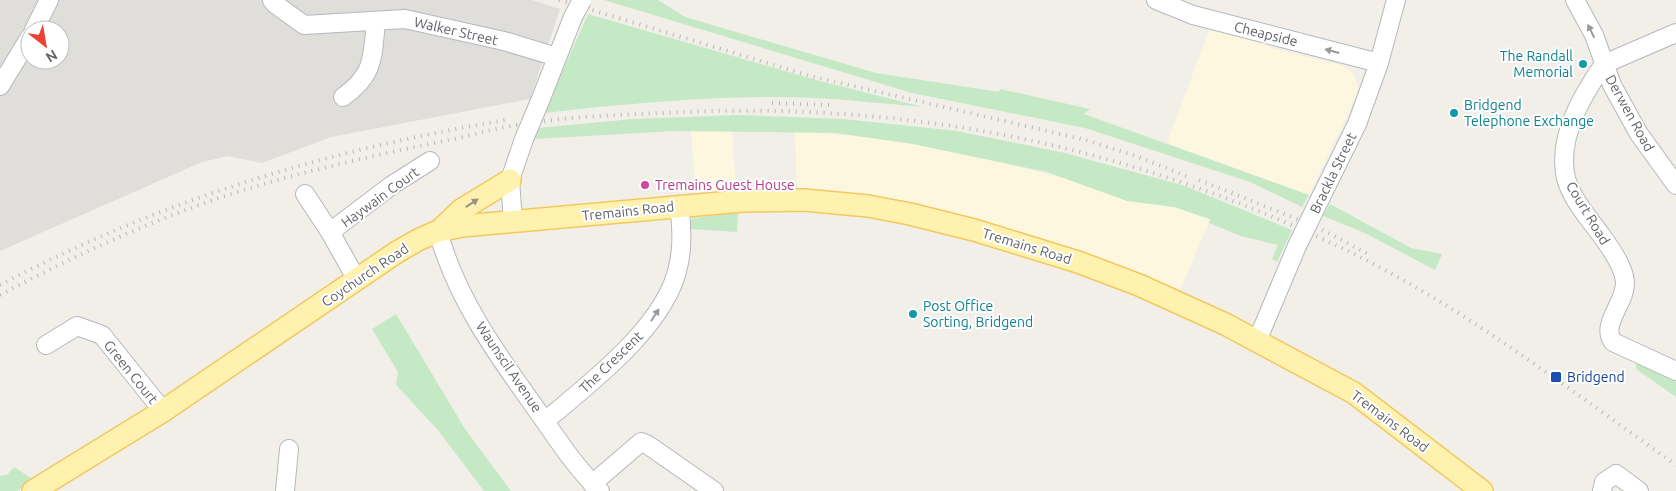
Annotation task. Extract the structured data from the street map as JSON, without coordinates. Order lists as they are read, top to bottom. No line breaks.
{"streets":{"main road":["Tremains Road","Coychurch Road"],"street":["Walker Street","Cheapside","Derwen Road","Brackla Street","Haywain Court","Court Road","The Crescent","Waunscil Avenue","Green Court"]},"crossings":[["Cheapside","Brackla Street"],["Derwen Road","Court Road"],["Brackla Street","Tremains Road"],["Haywain Court","Coychurch Road"],["Tremains Road","Coychurch Road"],["Tremains Road","The Crescent"],["Coychurch Road","Waunscil Avenue"],["Coychurch Road","Green Court"],["The Crescent","Waunscil Avenue"]],"one_way":["Cheapside","The Crescent"],"places":{"other":["The Randall Memorial","Bridgend Telephone Exchange","Tremains Guest House","Post Office Sorting, Bridgend"],"transit":["Bridgend"]},"north":"bottom right"}
